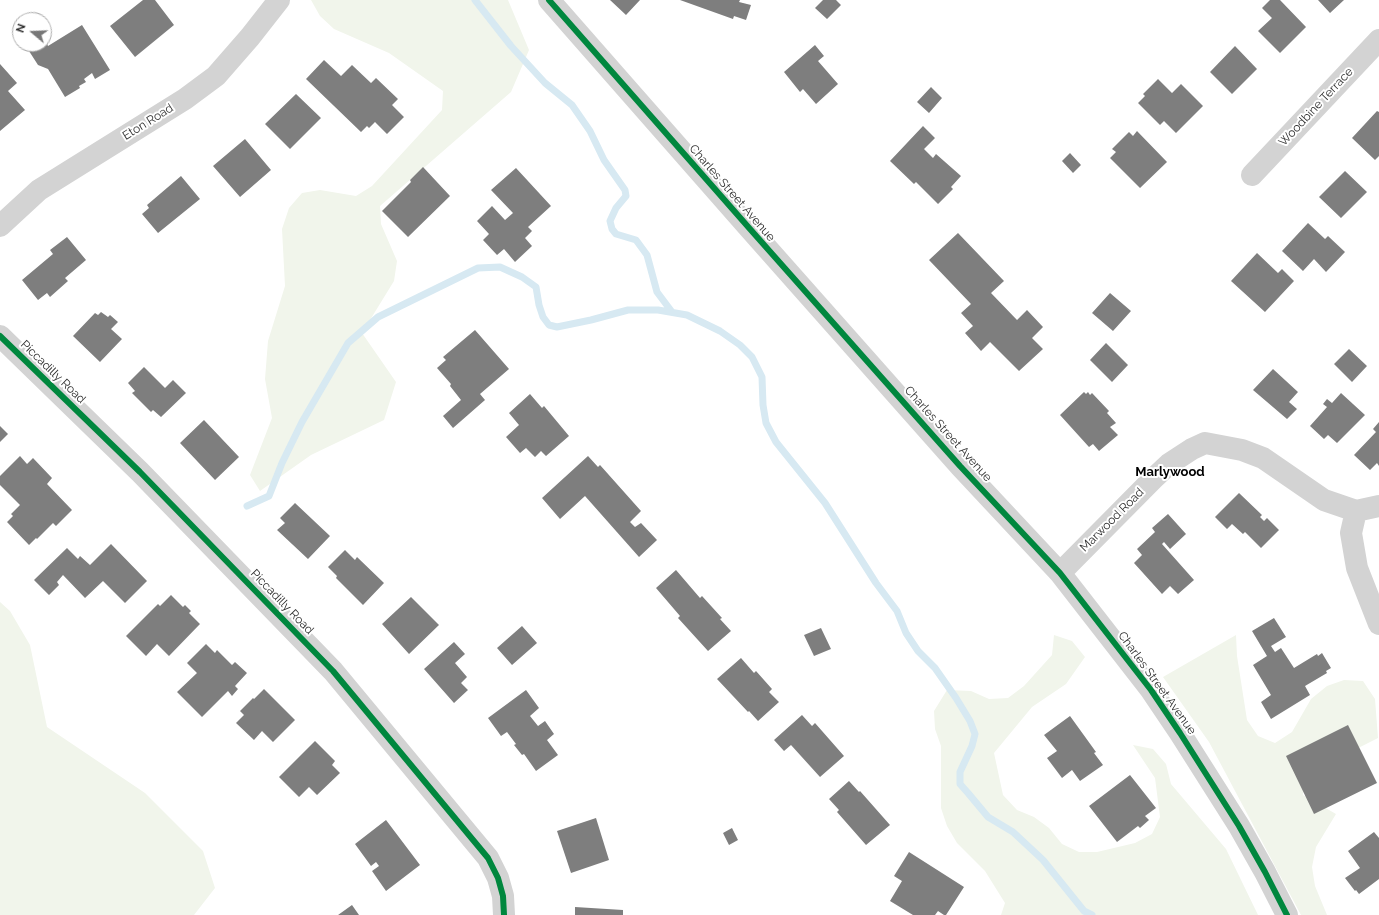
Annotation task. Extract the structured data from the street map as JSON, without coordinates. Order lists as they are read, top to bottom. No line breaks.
{"streets":{"street":["Woodbine Terrace","Eton Road","Charles Street Avenue","Piccadilly Road","Marwood Road"]},"crossings":[["Charles Street Avenue","Marwood Road"]],"districts":["Marlywood"],"north":"left"}
